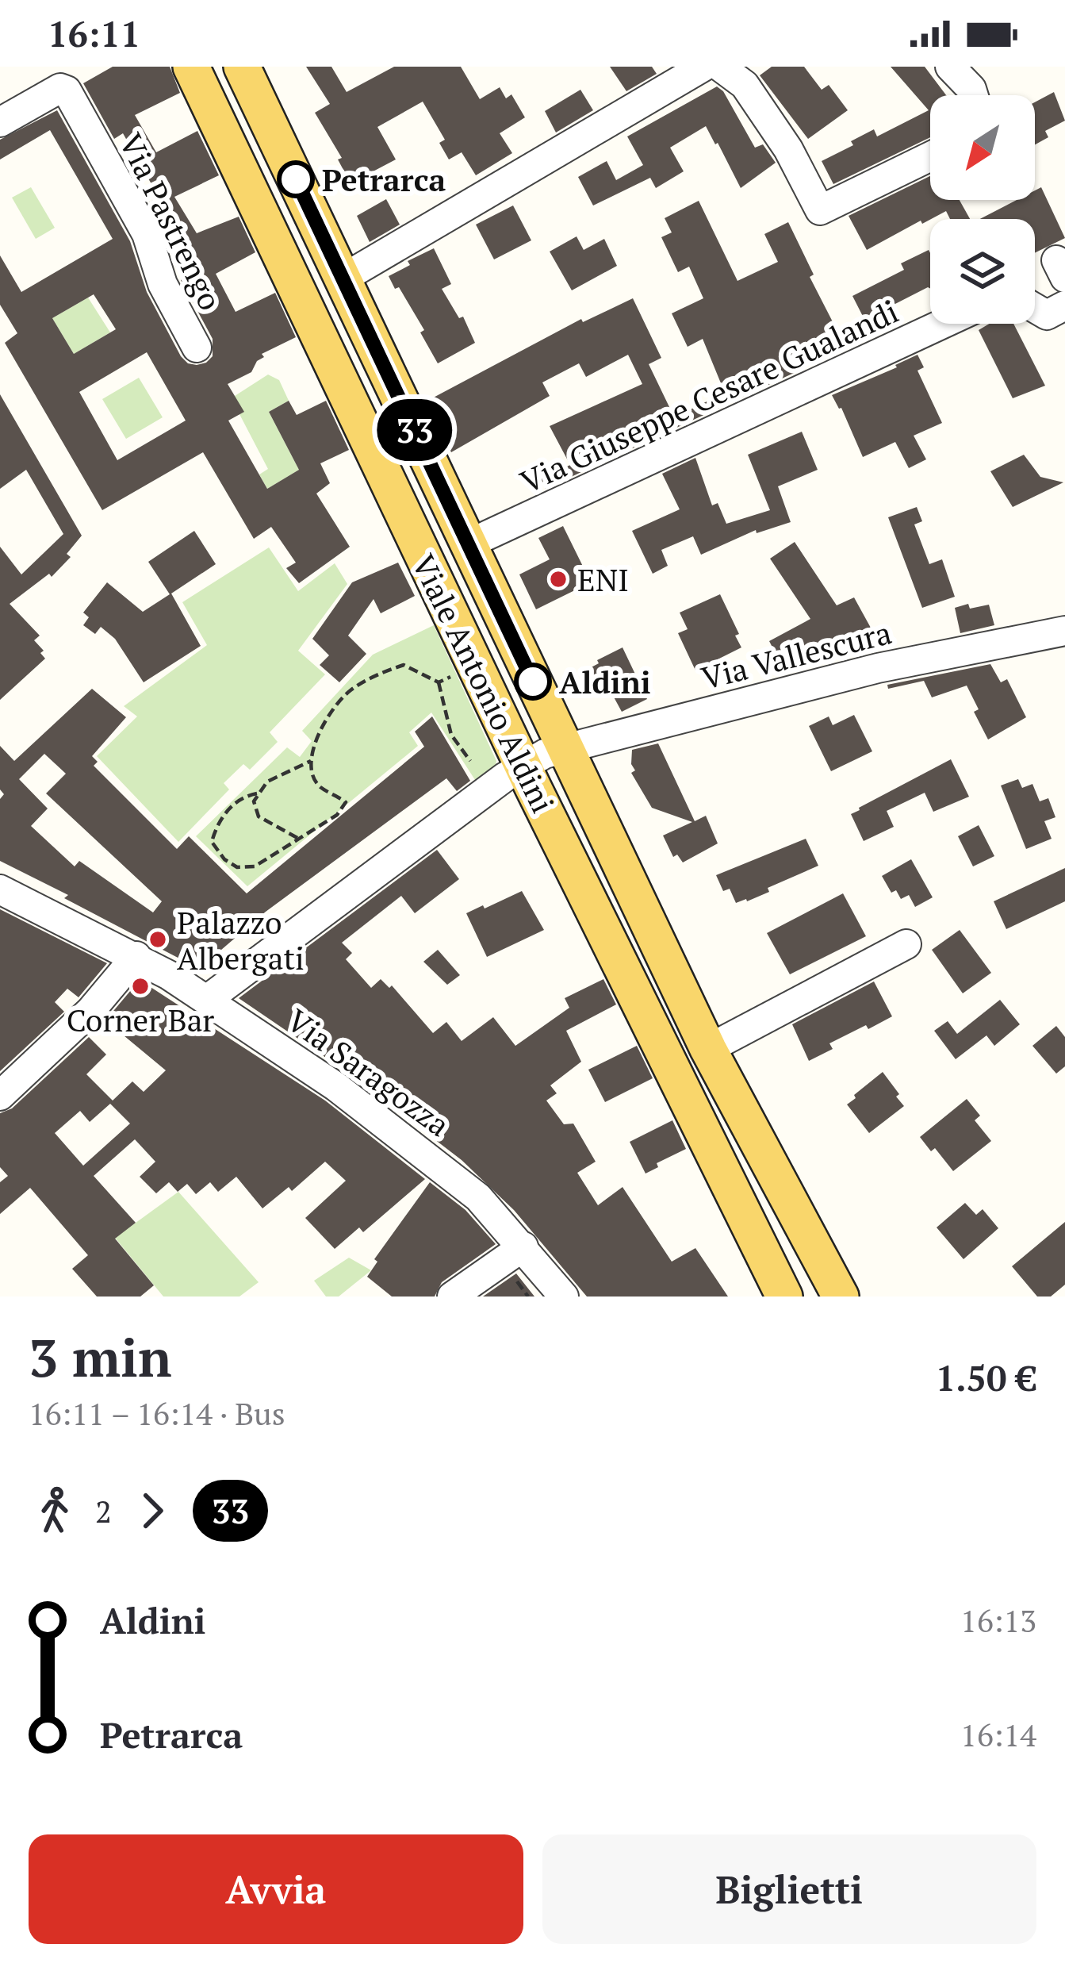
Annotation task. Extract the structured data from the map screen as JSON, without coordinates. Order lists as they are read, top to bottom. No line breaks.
{"streets":{"main road":["Viale Antonio Aldini"],"street":["Via Pastrengo","Via Giuseppe Cesare Gualandi","Via Vallescura","Via Saragozza"]},"crossings":[["Via Giuseppe Cesare Gualandi","Viale Antonio Aldini"],["Via Vallescura","Viale Antonio Aldini"],["Via Vallescura","Via Saragozza"]],"places":["Petrarca","ENI","Aldini","Palazzo Albergati","Corner Bar"],"lines":["bus line 33"],"north":"bottom left","page":{"status":"16:11","on_map":"33","heading":["3 min","16:11 – 16:14 · Bus","1.50 €"],"legs":["2","33"],"list":[{"name":"Aldini","value":"16:13"},{"name":"Petrarca","value":"16:14"}],"buttons":["Avvia","Biglietti"]}}
